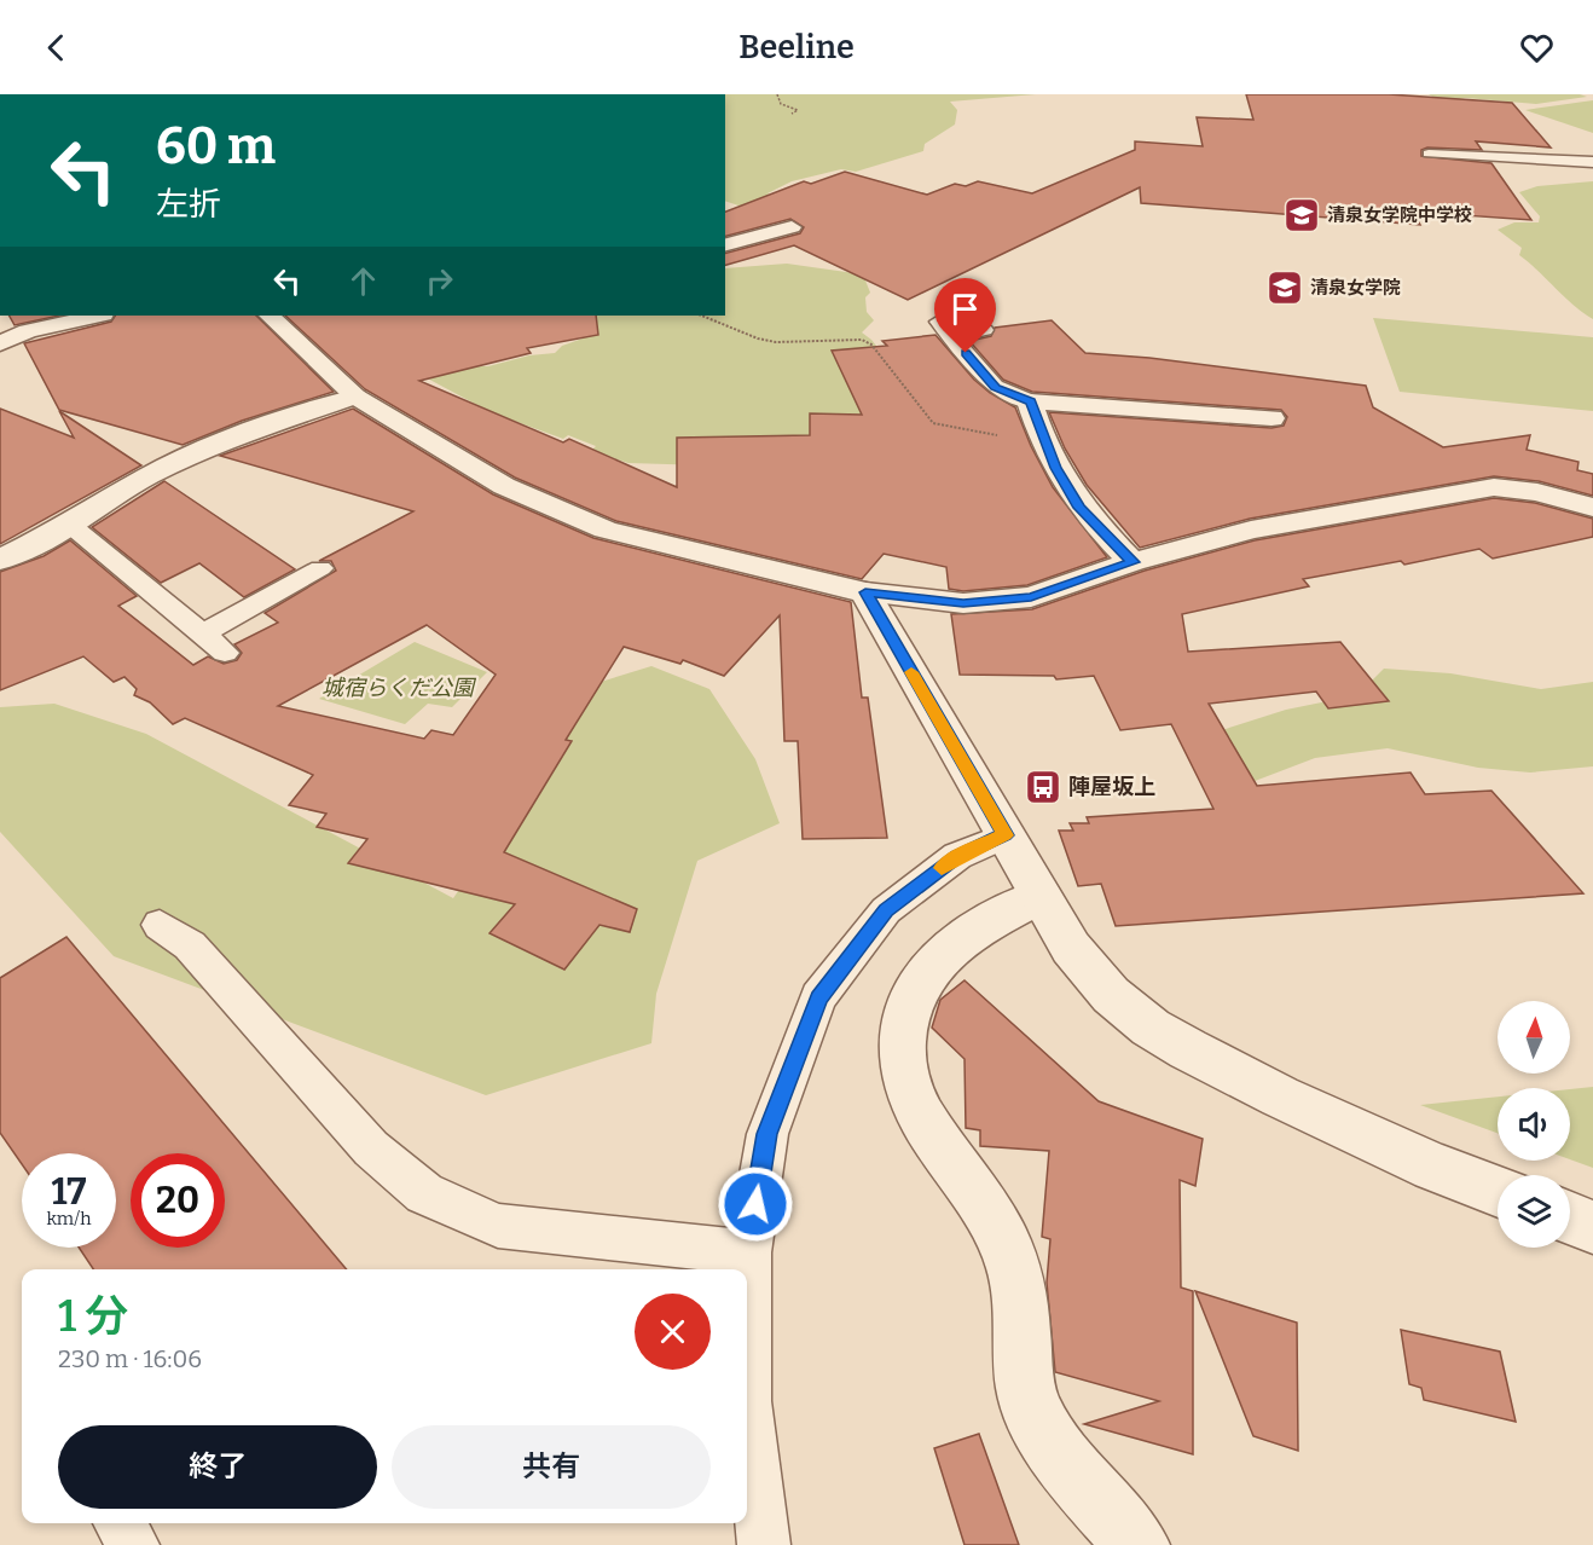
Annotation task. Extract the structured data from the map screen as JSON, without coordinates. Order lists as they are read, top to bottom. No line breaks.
{"parks":["城宿らくだ公園"],"places":{"school or university":["清泉女学院中学校","清泉女学院"],"bus stop":["陣屋坂上"]},"north":"top","page":{"header":"Beeline","turn":["60 m","左折"],"speed":"17 km/h","limit":"20","heading":["1 分","230 m · 16:06"],"buttons":["終了","共有"]}}
